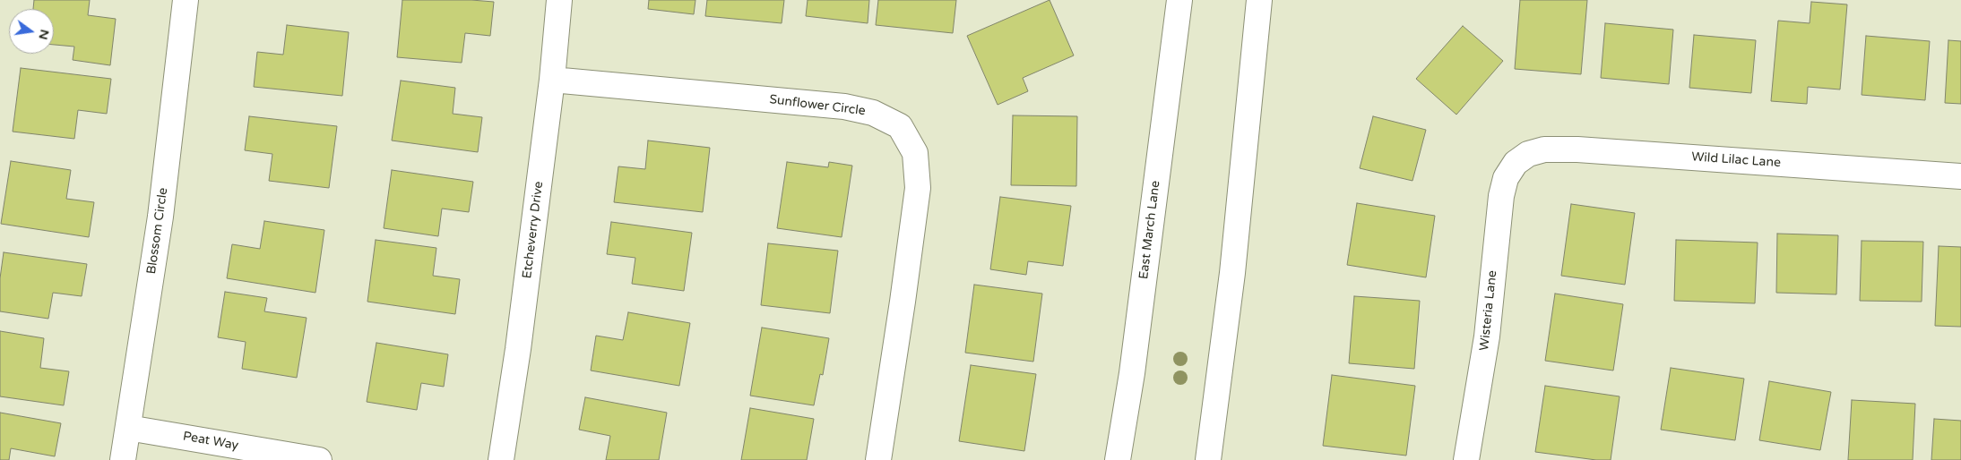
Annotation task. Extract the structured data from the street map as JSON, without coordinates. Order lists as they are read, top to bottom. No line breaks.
{"streets":{"street":["Sunflower Circle","Wild Lilac Lane","Etcheverry Drive","East March Lane","Blossom Circle","Wisteria Lane","Peat Way"]},"crossings":[["Sunflower Circle","Etcheverry Drive"],["Wild Lilac Lane","Wisteria Lane"],["Blossom Circle","Peat Way"]],"north":"right"}
